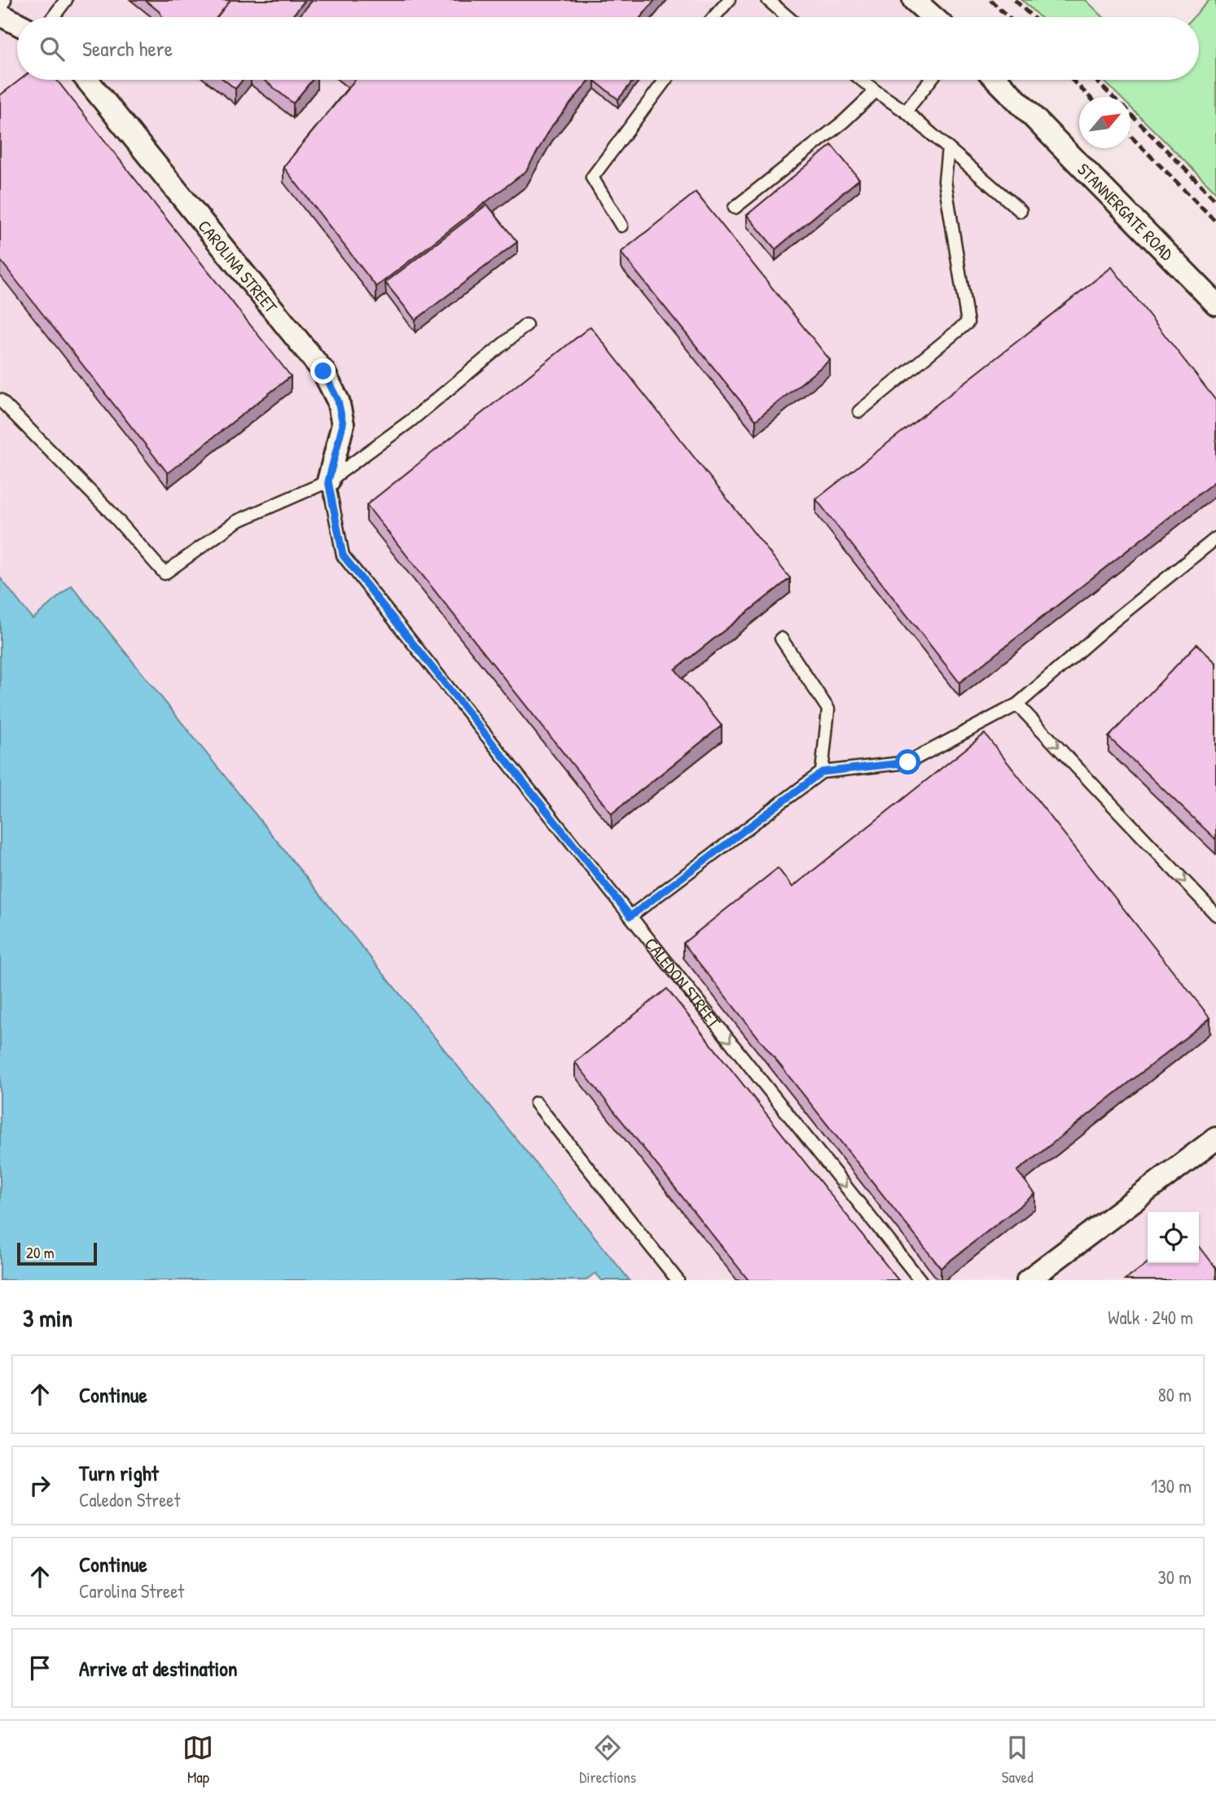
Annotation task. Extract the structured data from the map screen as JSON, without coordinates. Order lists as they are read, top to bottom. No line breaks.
{"streets":{"street":["STANNERGATE ROAD","CAROLINA STREET"],"lane":["CALEDON STREET"]},"crossings":[["CAROLINA STREET","CALEDON STREET"]],"one_way":["CALEDON STREET"],"scale_bar":"20 m","north":"top right","page":{"search":"Search here","scale":"20 m","heading":["3 min","Walk · 240 m"],"list":[["Continue","80 m"],["Turn right","Caledon Street","130 m"],["Continue","Carolina Street","30 m"],"Arrive at destination"],"nav":["Map","Directions","Saved"]}}
